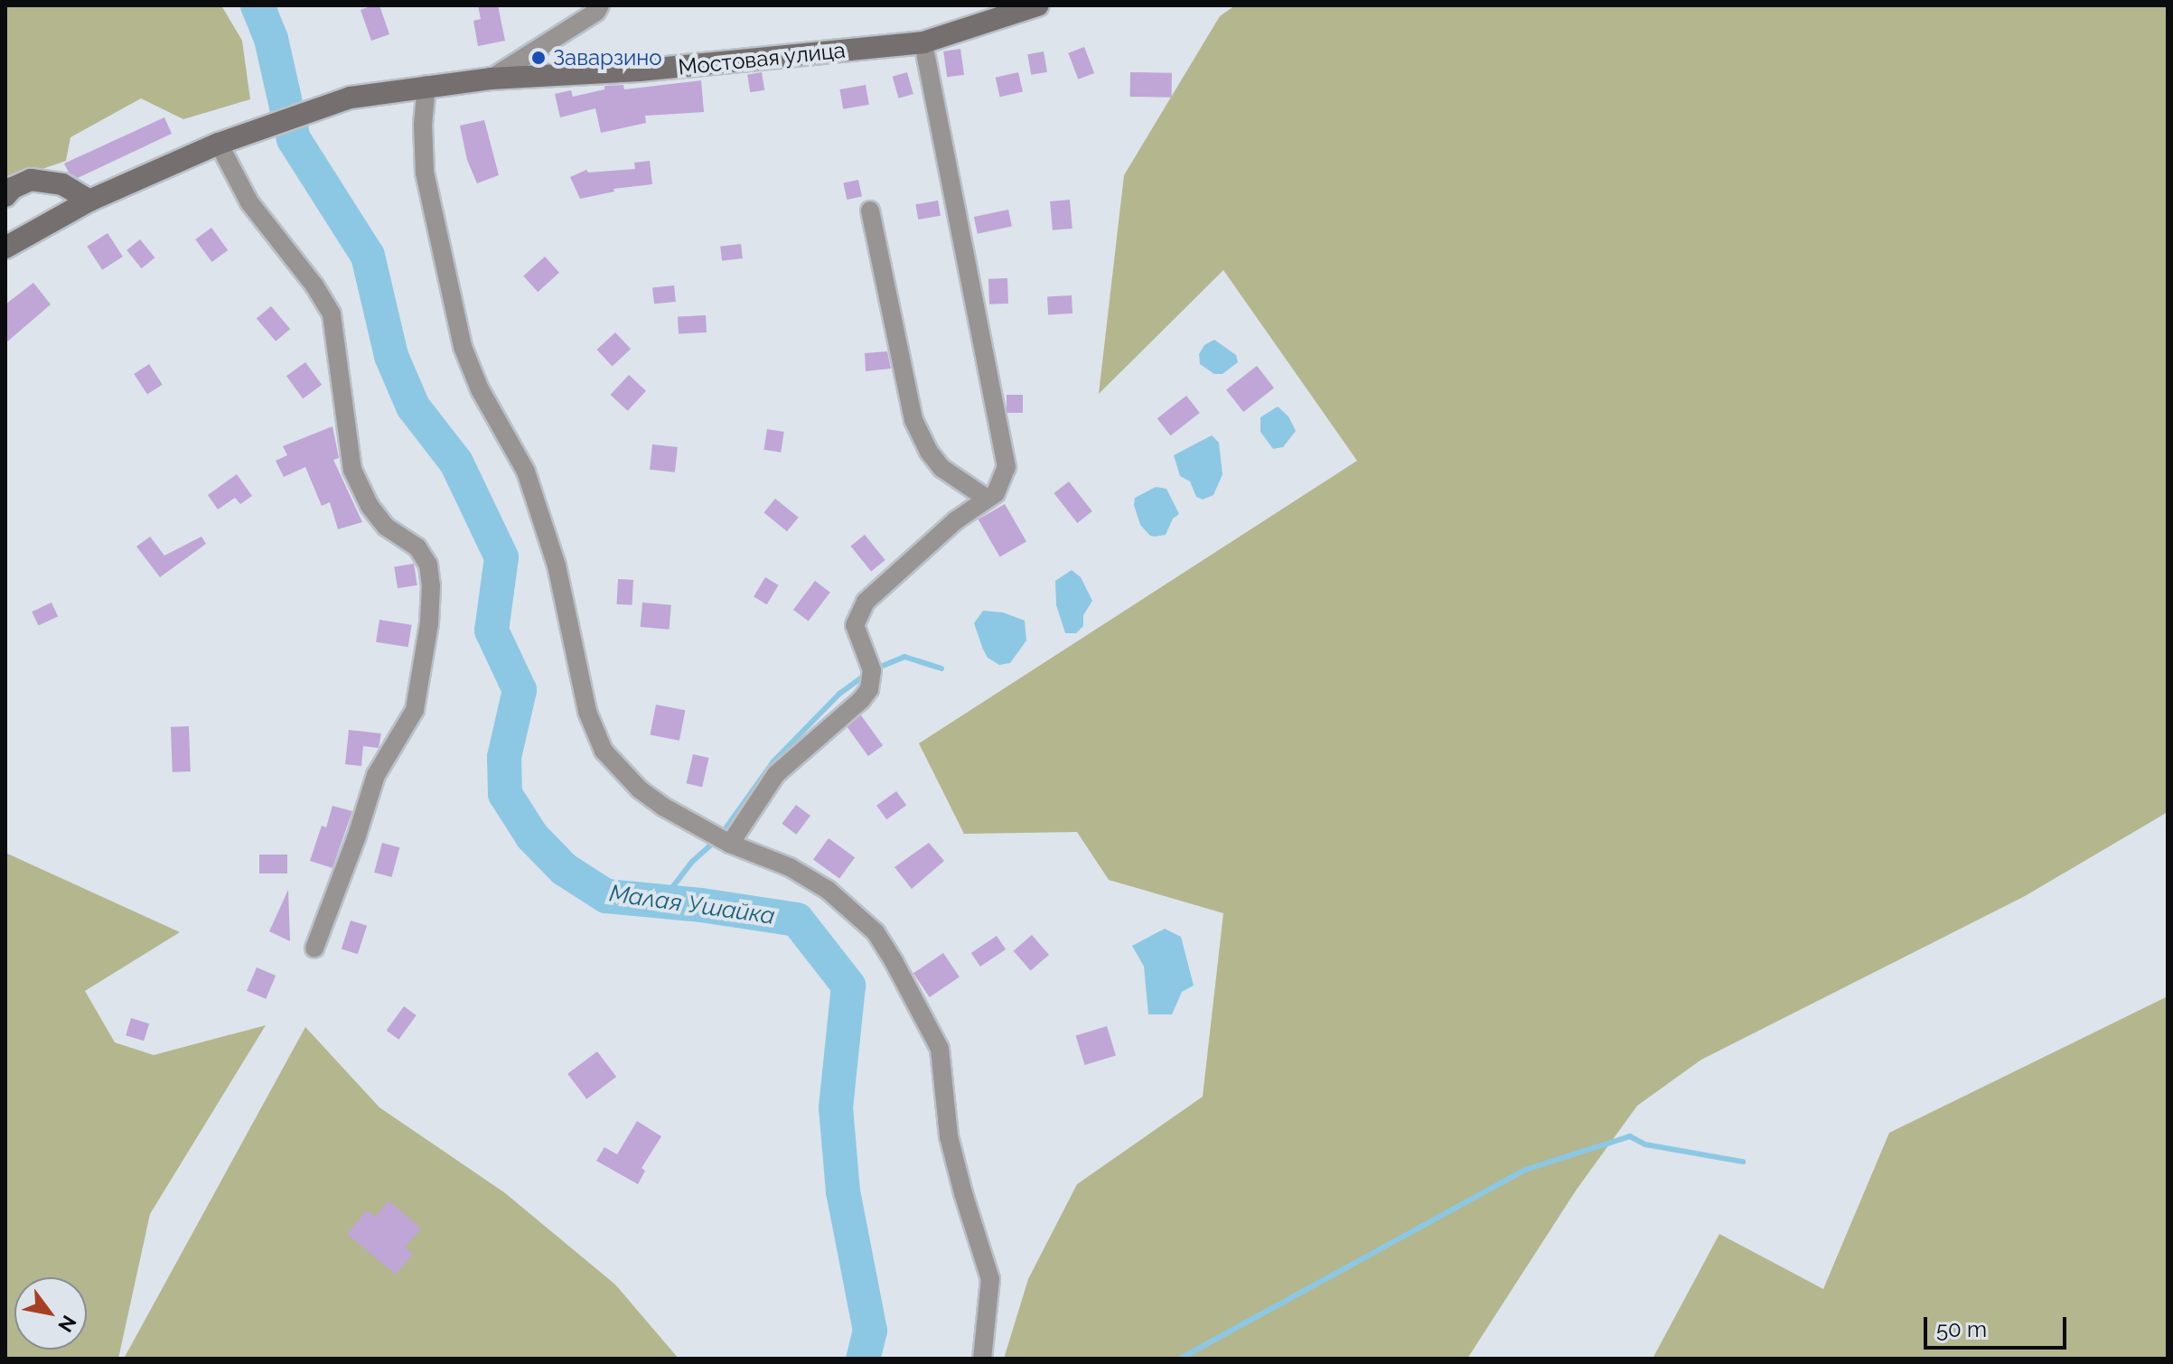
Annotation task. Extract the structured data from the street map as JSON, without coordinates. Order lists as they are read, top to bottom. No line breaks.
{"streets":{"street":["Мостовая улица"]},"water":["Малая Ушайка"],"places":["Заварзино"],"scale_bar":"50 m","north":"bottom right"}
